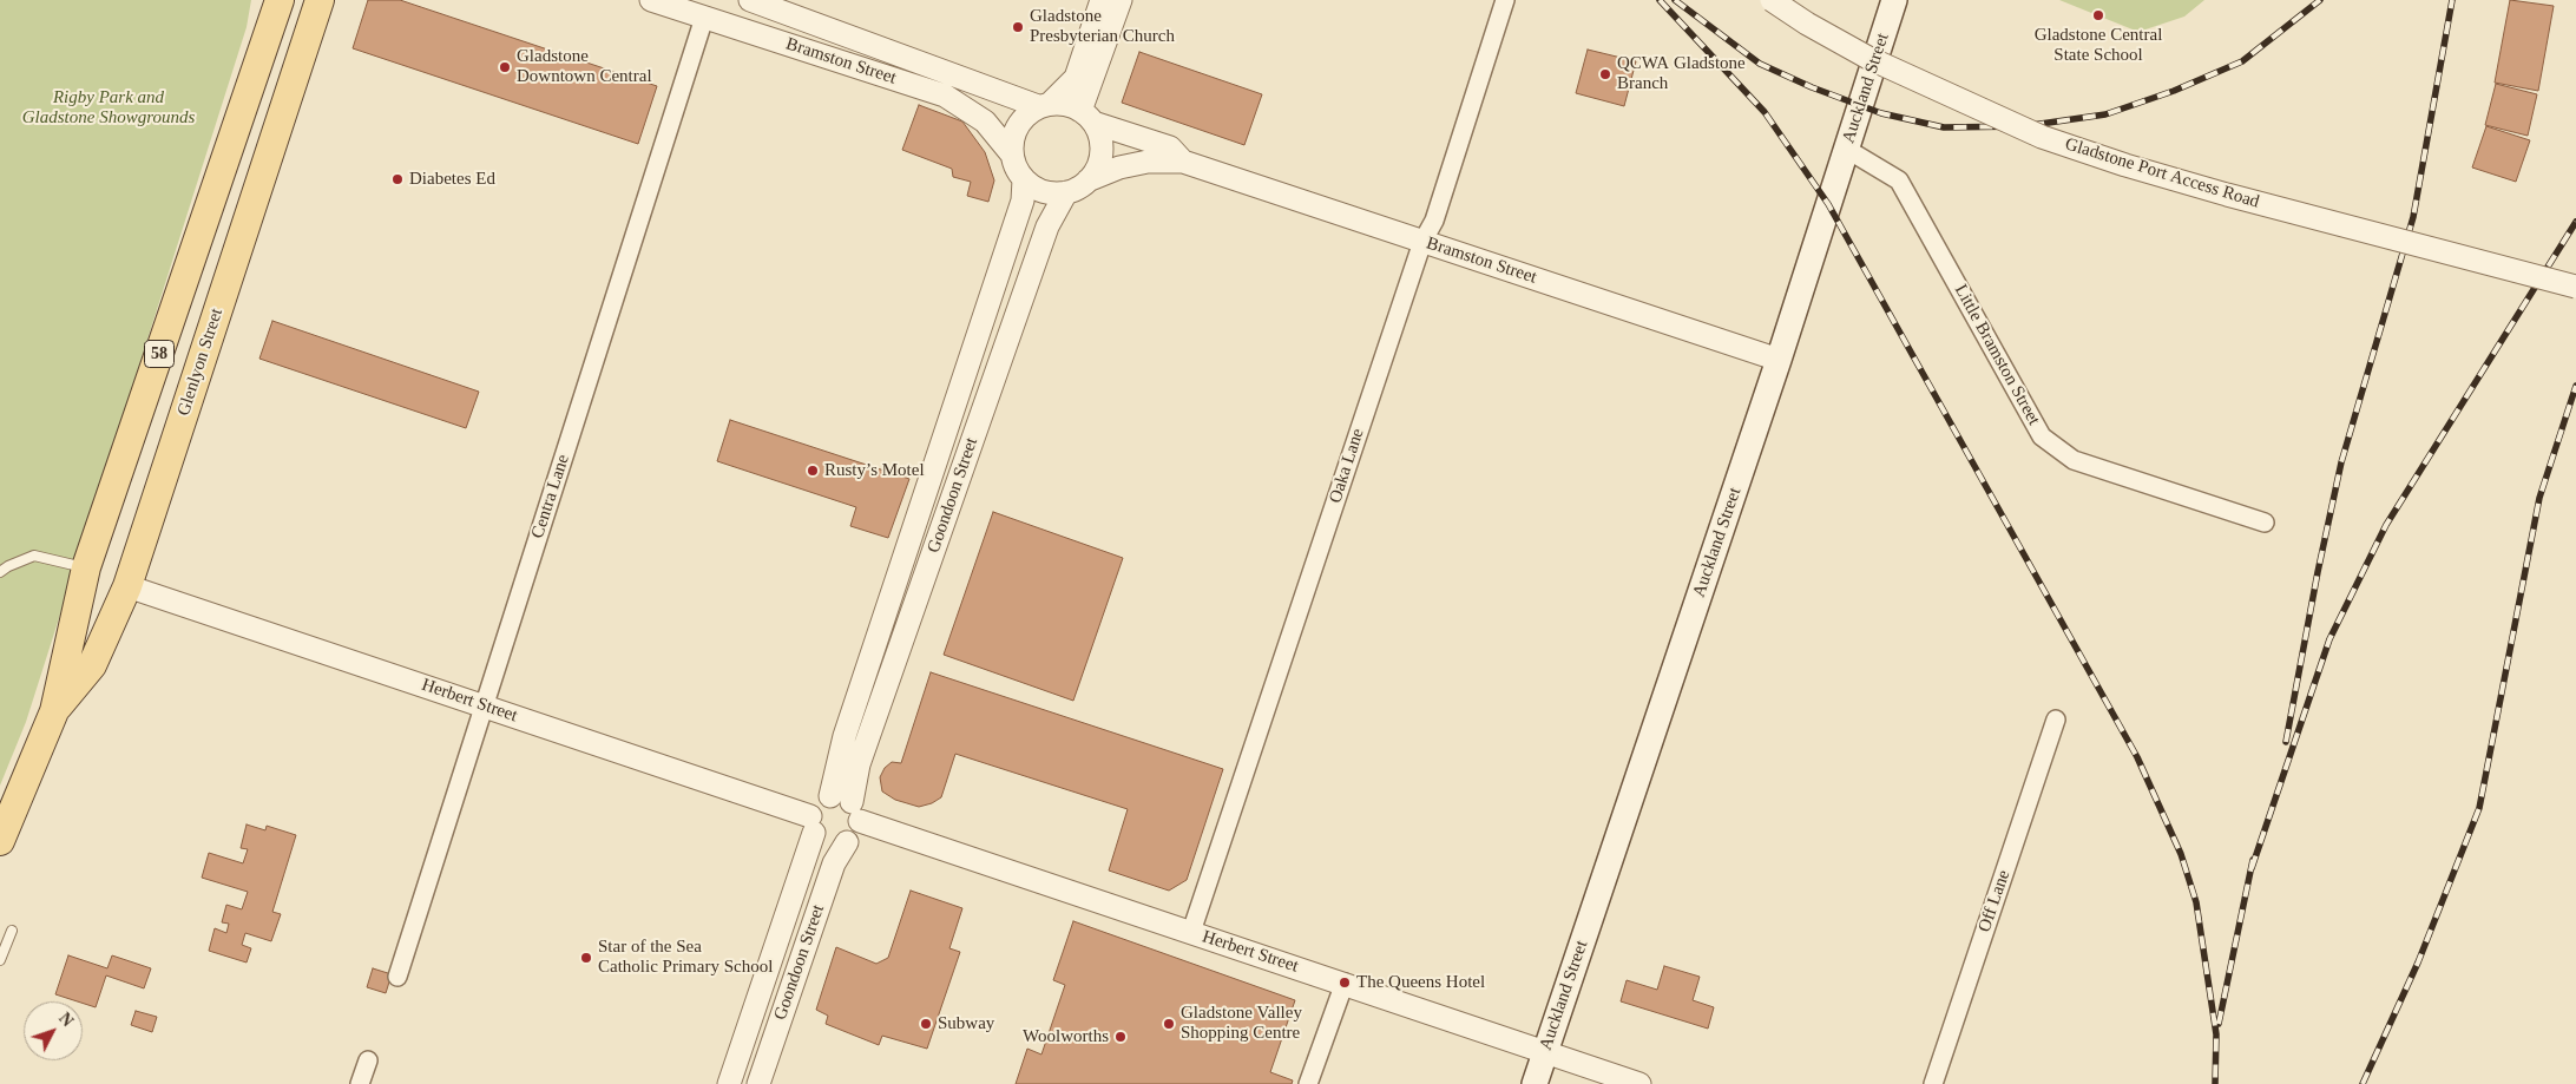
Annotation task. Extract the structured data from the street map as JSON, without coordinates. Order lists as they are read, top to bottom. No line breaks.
{"streets":{"main road":["Auckland Street","58","Glenlyon Street"],"street":["Bramston Street","Gladstone Port Access Road","Little Bramston Street","Oaka Lane","Goondoon Street","Centra Lane","Herbert Street","Off Lane"]},"crossings":[["Bramston Street","Auckland Street"],["Bramston Street","Oaka Lane"],["Bramston Street","Goondoon Street"],["Bramston Street","Centra Lane"],["Auckland Street","Little Bramston Street"],["Auckland Street","Herbert Street"],["Glenlyon Street","Herbert Street"],["Oaka Lane","Herbert Street"],["Goondoon Street","Herbert Street"],["Centra Lane","Herbert Street"]],"parks":["Rigby Park and Gladstone Showgrounds"],"places":["Gladstone Central State School","Gladstone Presbyterian Church","Gladstone Downtown Central","QCWA Gladstone Branch","Diabetes Ed","Rusty’s Motel","Star of the Sea Catholic Primary School","The Queens Hotel","Subway","Gladstone Valley Shopping Centre","Woolworths"],"north":"top right"}
